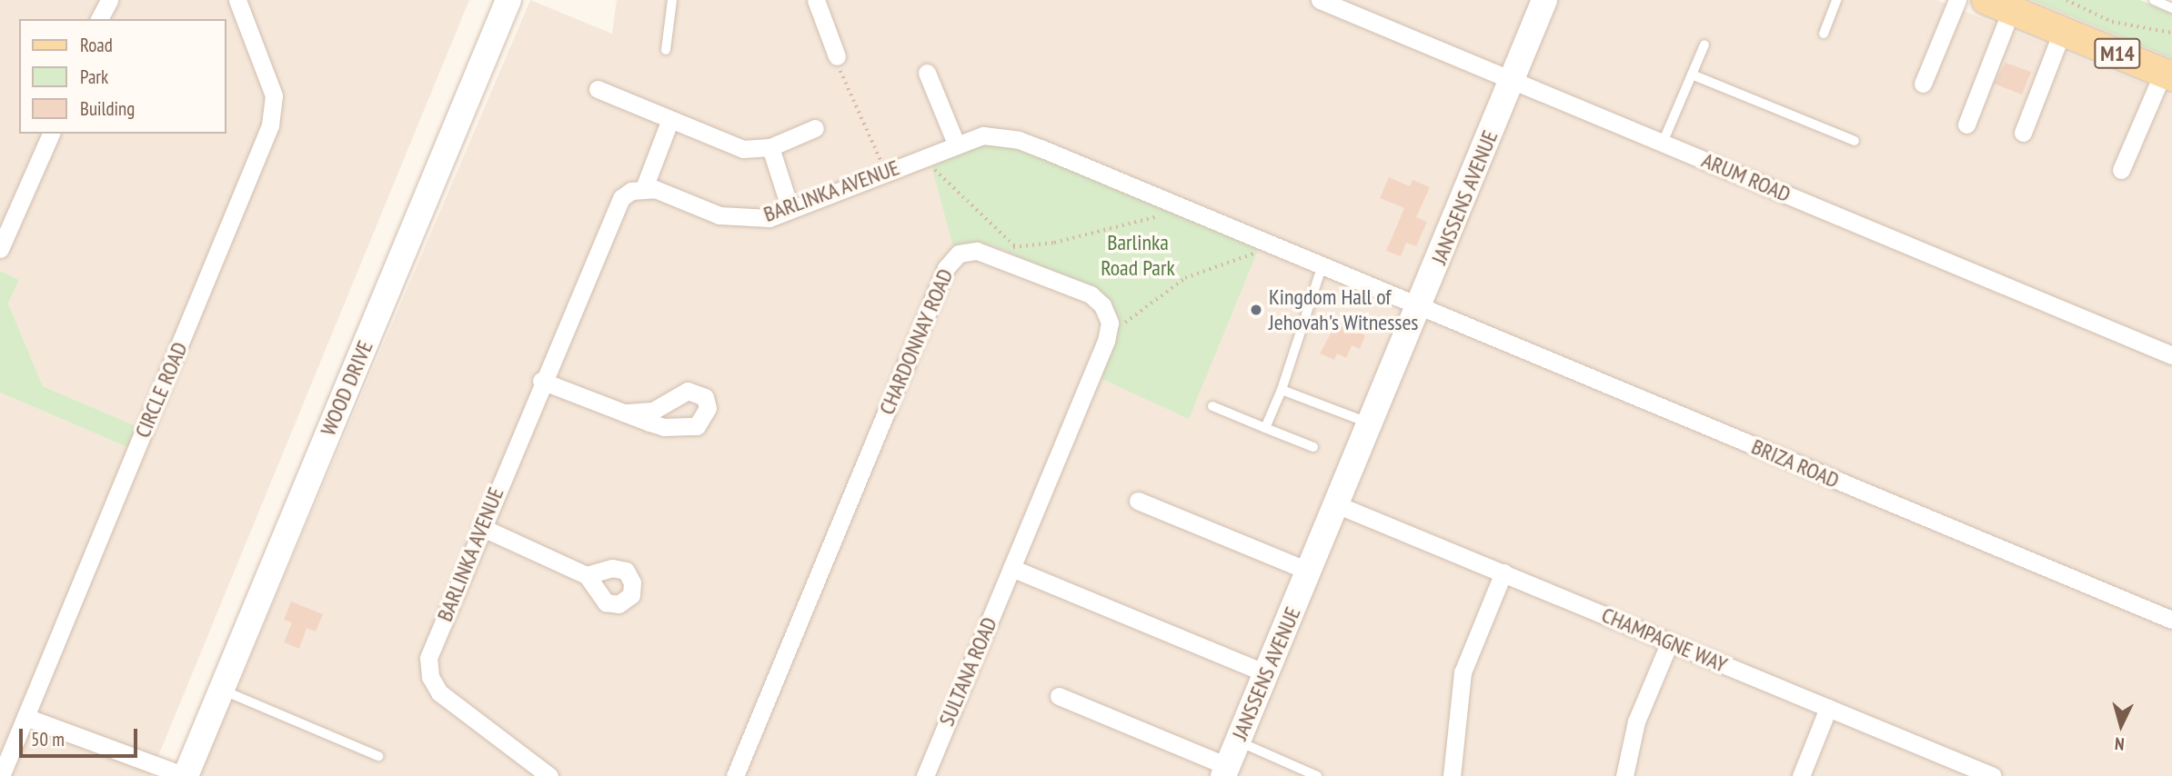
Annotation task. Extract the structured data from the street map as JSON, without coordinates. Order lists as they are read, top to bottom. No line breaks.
{"streets":{"main road":["M14"],"street":["ARUM ROAD","BARLINKA AVENUE","JANSSENS AVENUE","CHARDONNAY ROAD","WOOD DRIVE","CIRCLE ROAD","BRIZA ROAD","CHAMPAGNE WAY","SULTANA ROAD"]},"crossings":[["ARUM ROAD","JANSSENS AVENUE"],["BARLINKA AVENUE","JANSSENS AVENUE"],["BARLINKA AVENUE","BRIZA ROAD"],["JANSSENS AVENUE","BRIZA ROAD"],["JANSSENS AVENUE","CHAMPAGNE WAY"]],"parks":["Barlinka Road Park"],"places":["Kingdom Hall of Jehovah's Witnesses"],"legend":["Road","Park","Building"],"scale_bar":"50 m","north":"bottom"}
